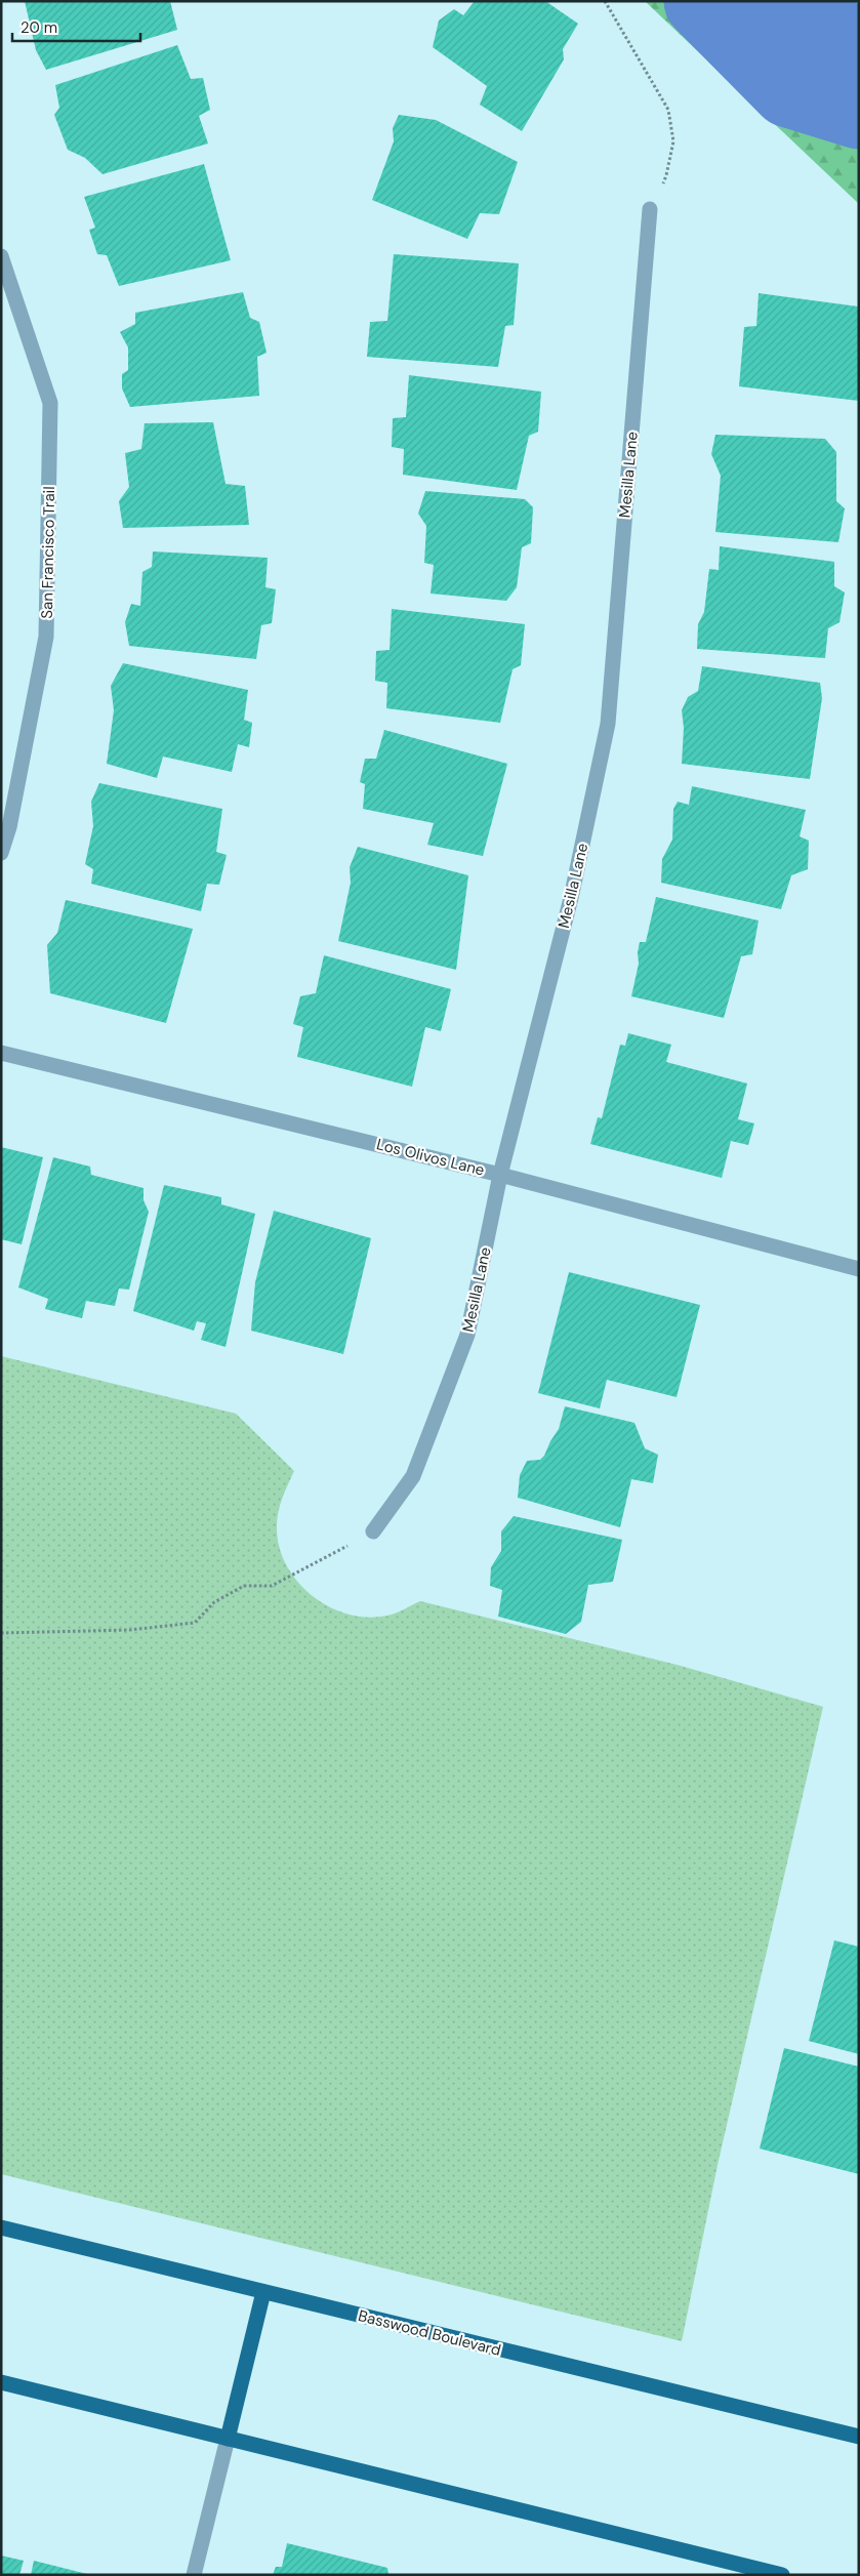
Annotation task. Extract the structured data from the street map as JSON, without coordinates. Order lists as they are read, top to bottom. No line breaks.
{"streets":{"main road":["Basswood Boulevard"],"street":["Mesilla Lane","San Francisco Trail","Los Olivos Lane"]},"crossings":[["Mesilla Lane","Los Olivos Lane"]],"scale_bar":"20 m"}
